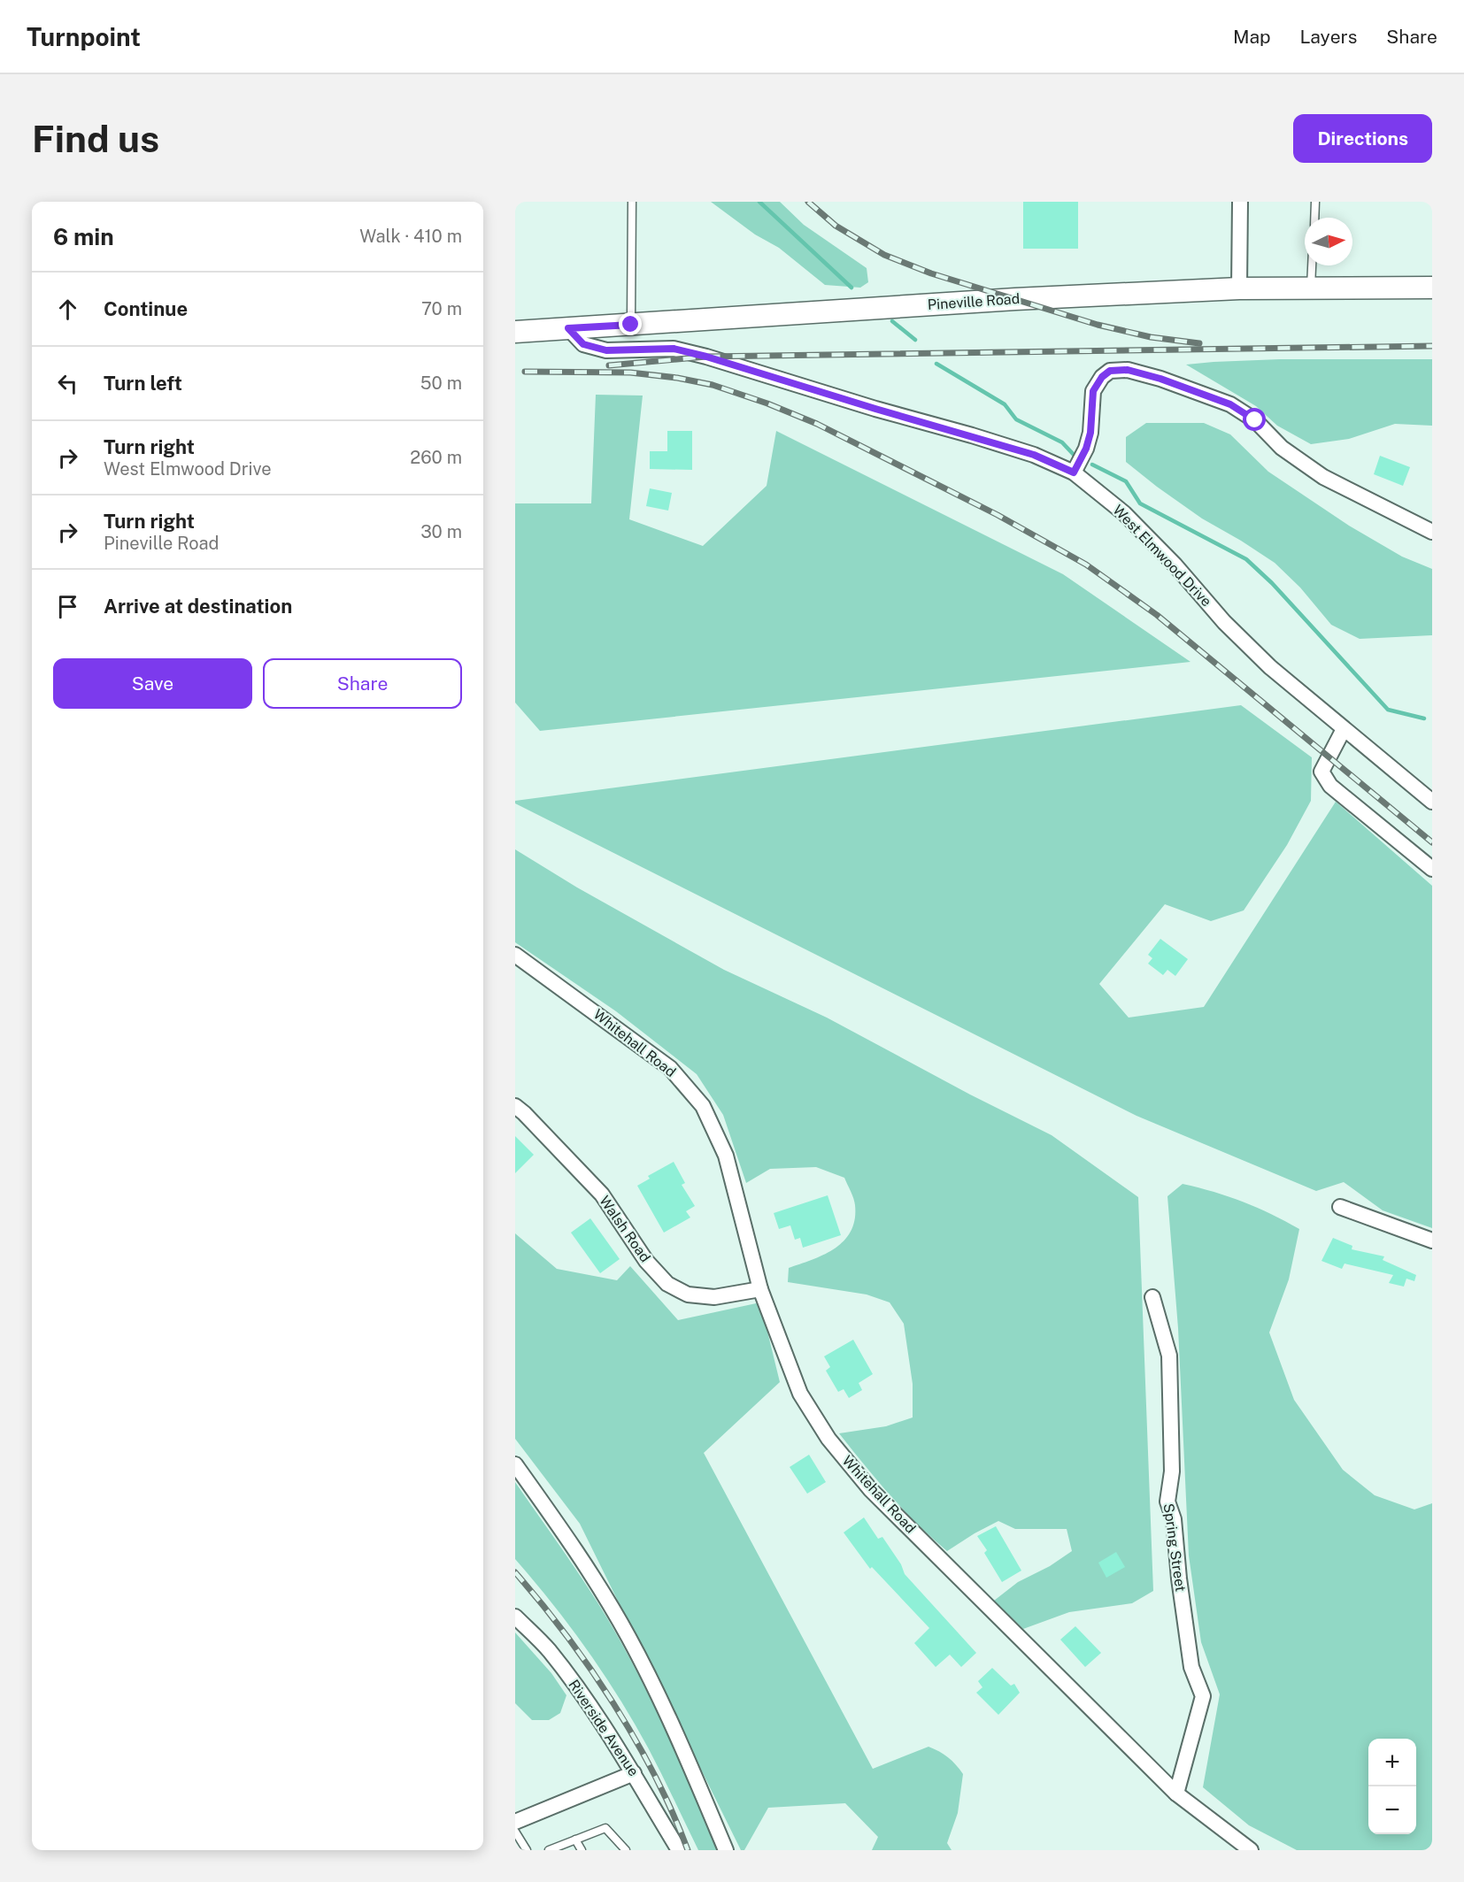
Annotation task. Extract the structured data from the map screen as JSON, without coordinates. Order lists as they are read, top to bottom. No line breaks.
{"streets":{"main road":["Pineville Road"],"street":["West Elmwood Drive","Whitehall Road","Walsh Road","Spring Street","Riverside Avenue"]},"crossings":[["Pineville Road","West Elmwood Drive"],["Whitehall Road","Walsh Road"],["Whitehall Road","Spring Street"]],"north":"right","page":{"header":"Turnpoint","nav":["Map","Layers","Share"],"buttons":["Directions",["Save","Share"]],"title":"Find us","heading":["6 min","Walk · 410 m"],"list":[["Continue","70 m"],["Turn left","50 m"],["Turn right","West Elmwood Drive","260 m"],["Turn right","Pineville Road","30 m"],"Arrive at destination"],"map_buttons":["+","−"]}}
